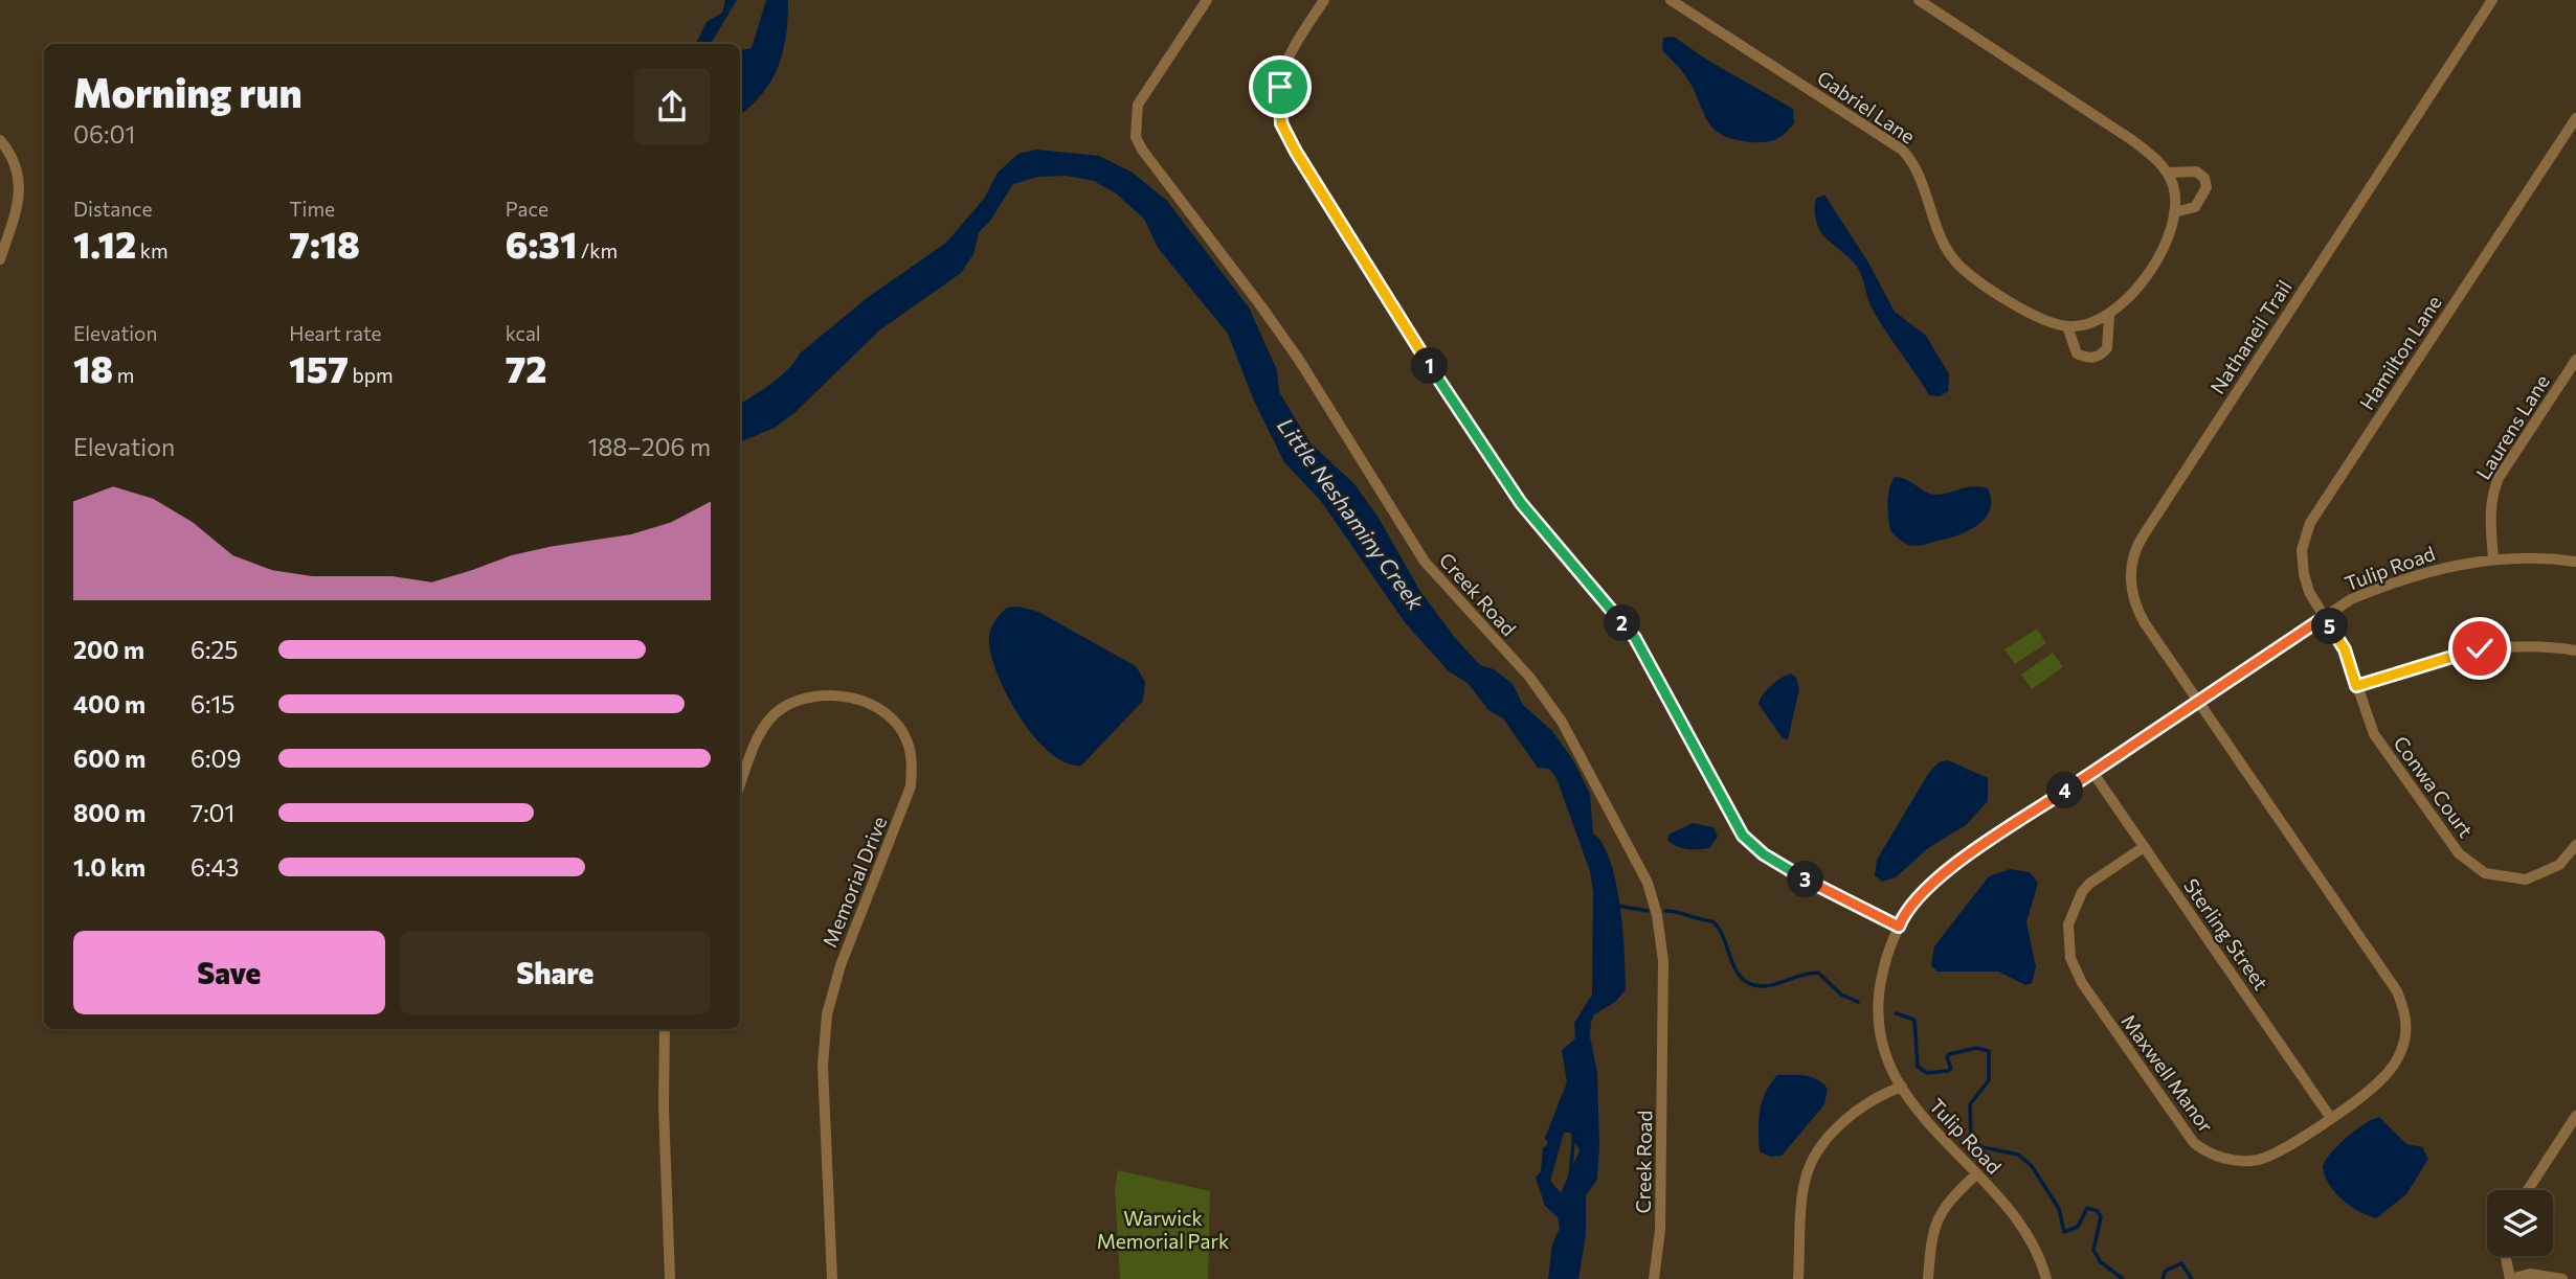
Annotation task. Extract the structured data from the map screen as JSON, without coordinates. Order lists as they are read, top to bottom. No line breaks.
{"streets":{"street":["Gabriel Lane","Nathaneil Trail","Hamilton Lane","Laurens Lane","Tulip Road","Creek Road","Conwa Court","Memorial Drive","Sterling Street","Maxwell Manor"]},"crossings":[["Nathaneil Trail","Tulip Road"],["Nathaneil Trail","Maxwell Manor"],["Hamilton Lane","Tulip Road"],["Hamilton Lane","Conwa Court"],["Laurens Lane","Tulip Road"],["Tulip Road","Conwa Court"],["Tulip Road","Sterling Street"],["Tulip Road","Maxwell Manor"],["Sterling Street","Maxwell Manor"]],"water":["Little Neshaminy Creek"],"parks":["Warwick Memorial Park"],"page":{"heading":["Morning run","06:01"],"stats":[["Distance","1.12 km"],["Time","7:18"],["Pace","6:31 /km"],["Elevation","18 m"],["Heart rate","157 bpm"],["kcal","72"]],"pins":["1","2","5","4","3"],"chart":["Elevation","188–206 m"],"list":[{"name":"200 m","note":"6:25"},{"name":"400 m","note":"6:15"},{"name":"600 m","note":"6:09"},{"name":"800 m","note":"7:01"},{"name":"1.0 km","note":"6:43"}],"buttons":["Save","Share"]}}
